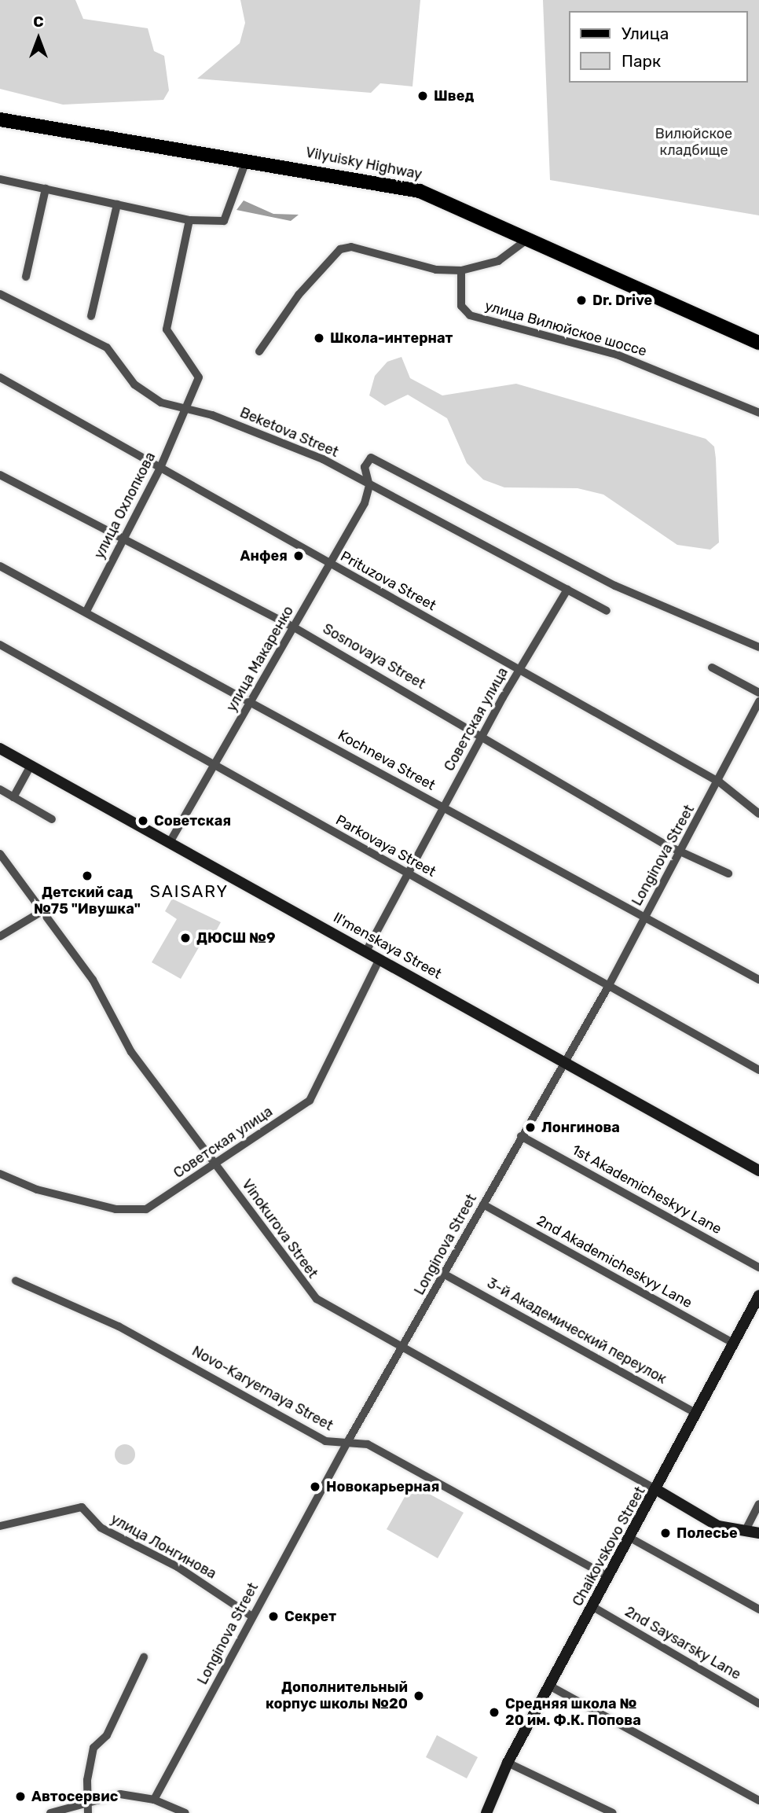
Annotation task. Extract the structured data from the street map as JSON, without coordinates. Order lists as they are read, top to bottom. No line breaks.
{"streets":{"main road":["Vilyuisky Highway","Il'menskaya Street","Chaikovskovo Street"],"street":["улица Вилюйское шоссе","Beketova Street","улица Охлопкова","Prituzova Street","Sosnovaya Street","улица Макаренко","Советская улица","Kochneva Street","Parkovaya Street","Longinova Street","1st Akademicheskyy Lane","Vinokurova Street","2nd Akademicheskyy Lane","3-й Академический переулок","Novo-Karyernaya Street","улица Лонгинова","2nd Saysarsky Lane"]},"crossings":[["Beketova Street","улица Охлопкова"],["Beketova Street","улица Макаренко"],["Beketova Street","Советская улица"],["улица Охлопкова","Prituzova Street"],["улица Охлопкова","Sosnovaya Street"],["улица Охлопкова","Kochneva Street"],["Prituzova Street","улица Макаренко"],["Prituzova Street","Советская улица"],["Prituzova Street","Longinova Street"],["Sosnovaya Street","улица Макаренко"],["Sosnovaya Street","Советская улица"],["Sosnovaya Street","Longinova Street"],["улица Макаренко","Kochneva Street"],["улица Макаренко","Parkovaya Street"],["улица Макаренко","Il'menskaya Street"],["Советская улица","Kochneva Street"],["Советская улица","Parkovaya Street"],["Советская улица","Il'menskaya Street"],["Советская улица","Vinokurova Street"],["Kochneva Street","Longinova Street"],["Parkovaya Street","Longinova Street"],["Longinova Street","Il'menskaya Street"],["Longinova Street","1st Akademicheskyy Lane"],["Longinova Street","Vinokurova Street"],["Longinova Street","2nd Akademicheskyy Lane"],["Longinova Street","3-й Академический переулок"],["Longinova Street","Novo-Karyernaya Street"],["Longinova Street","улица Лонгинова"],["Vinokurova Street","Chaikovskovo Street"],["2nd Akademicheskyy Lane","Chaikovskovo Street"],["3-й Академический переулок","Chaikovskovo Street"],["Novo-Karyernaya Street","Chaikovskovo Street"],["Chaikovskovo Street","2nd Saysarsky Lane"]],"districts":["SAISARY"],"parks":["Вилюйское кладбище"],"places":["Швед","Dr. Drive","Школа-интернат","Анфея","Советская","Детский сад №75 \"Ивушка\"","ДЮСШ №9","Лонгинова","Новокарьерная","Полесье","Секрет","Дополнительный корпус школы №20","Средняя школа № 20 им. Ф.К. Попова","Автосервис"],"legend":["Улица","Парк"],"north":"top"}
